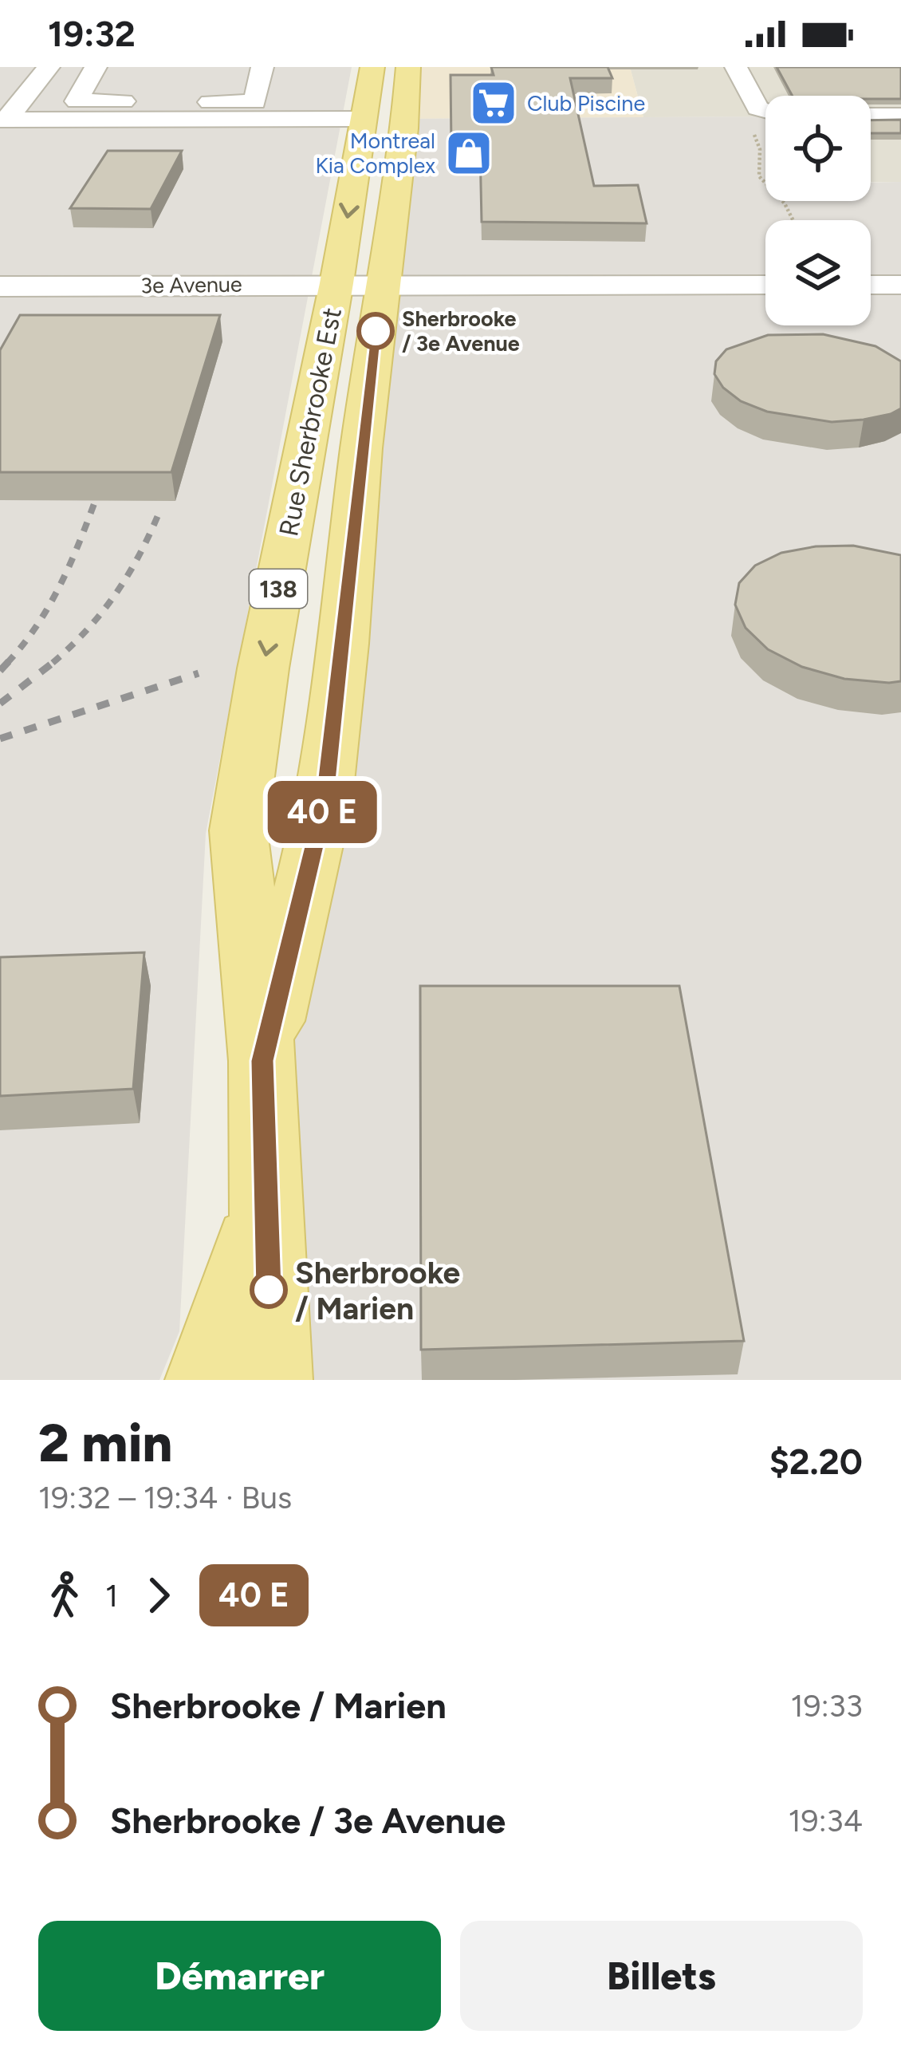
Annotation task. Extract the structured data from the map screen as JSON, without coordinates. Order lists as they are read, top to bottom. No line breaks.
{"streets":{"main road":["Rue Sherbrooke Est","138"],"street":["3e Avenue"]},"crossings":[["3e Avenue","Rue Sherbrooke Est"]],"places":{"supermarket":["Club Piscine"],"shop":["Montreal Kia Complex"],"other":["Sherbrooke / 3e Avenue","Sherbrooke / Marien"]},"page":{"status":"19:32","on_map":"40 E","heading":["2 min","19:32 – 19:34 · Bus","$2.20"],"legs":["1","40 E"],"list":[{"name":"Sherbrooke / Marien","value":"19:33"},{"name":"Sherbrooke / 3e Avenue","value":"19:34"}],"buttons":["Démarrer","Billets"]}}
